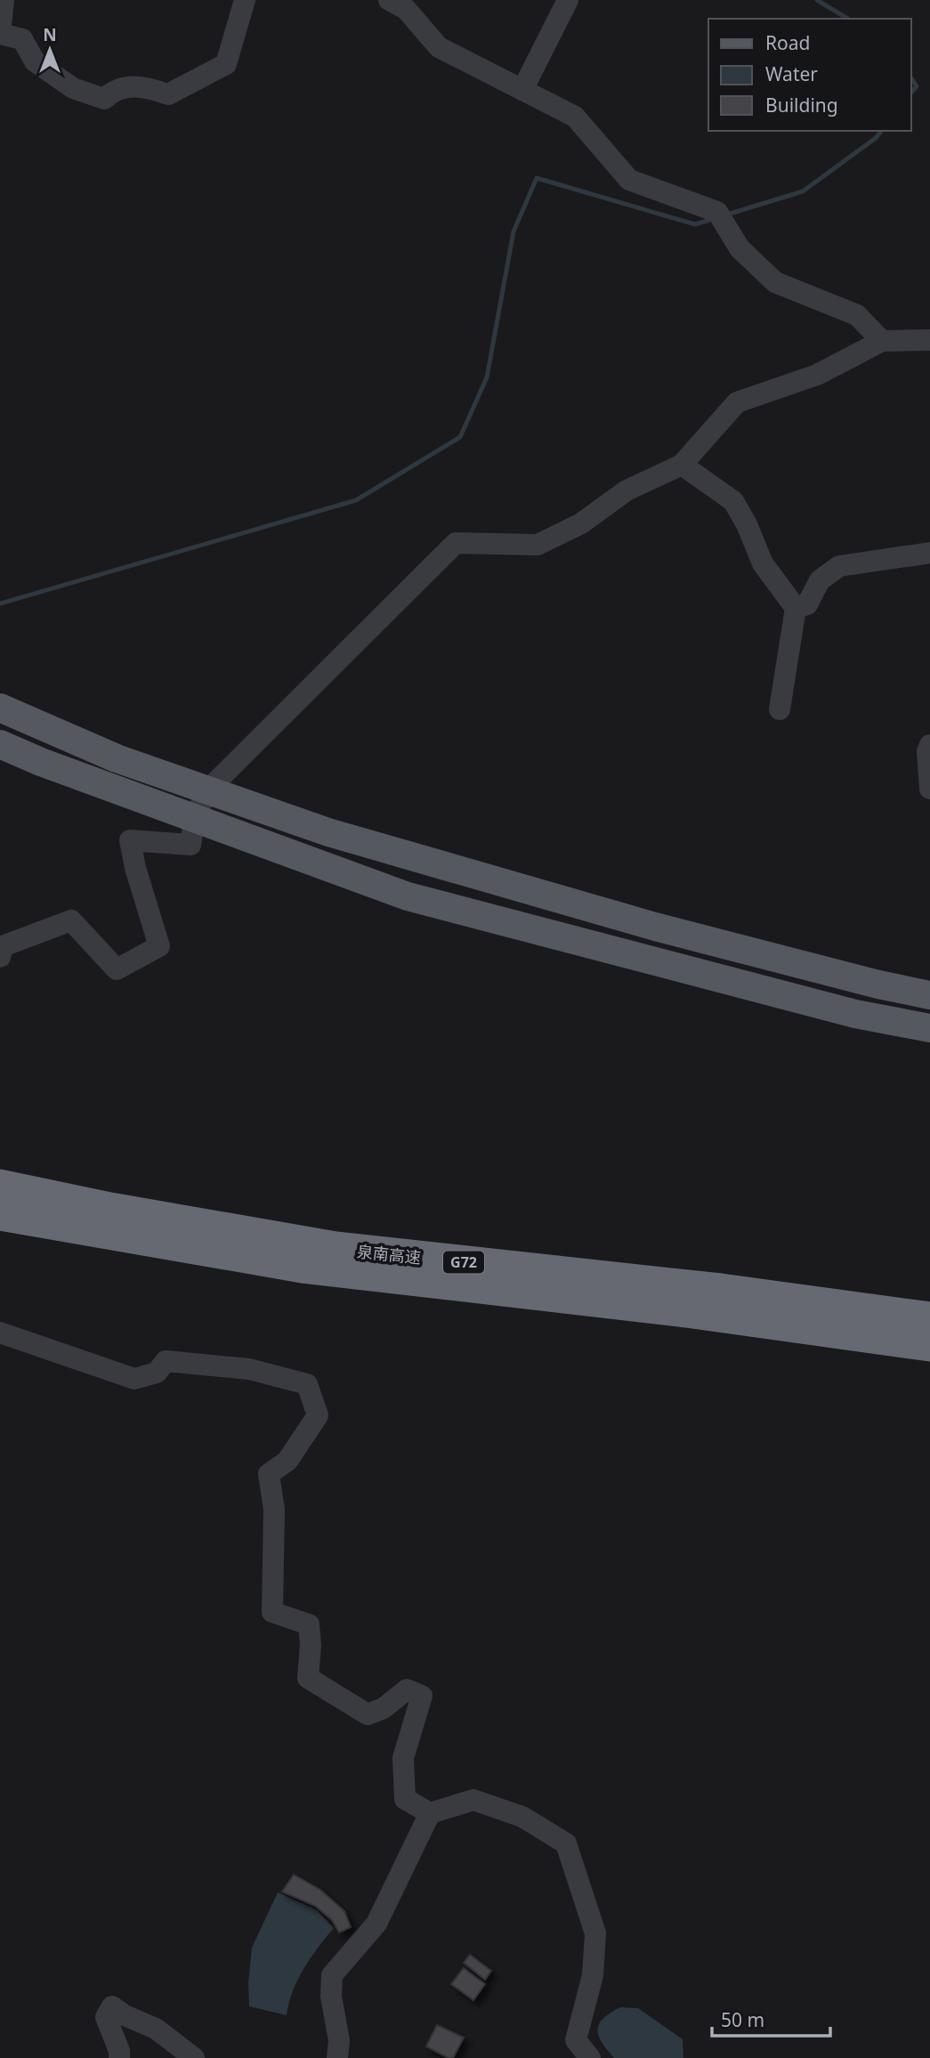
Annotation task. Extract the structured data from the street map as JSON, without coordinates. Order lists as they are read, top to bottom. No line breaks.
{"streets":{"highway":["泉南高速","G72"]},"legend":["Road","Water","Building"],"scale_bar":"50 m","north":"top"}
